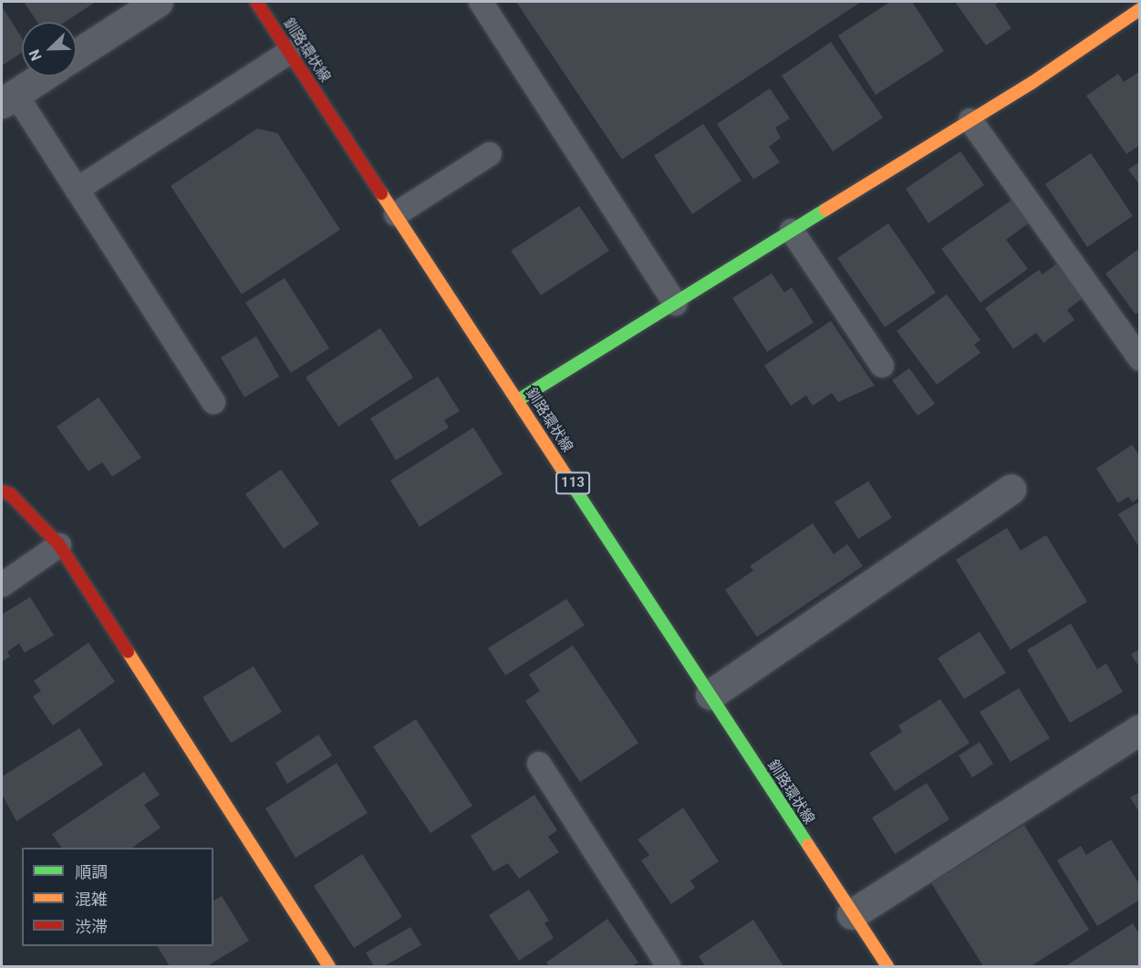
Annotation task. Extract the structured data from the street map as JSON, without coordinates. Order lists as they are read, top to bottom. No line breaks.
{"streets":{"street":["釧路環状線","113"]},"legend":["順調","混雑","渋滞"],"north":"bottom left"}
